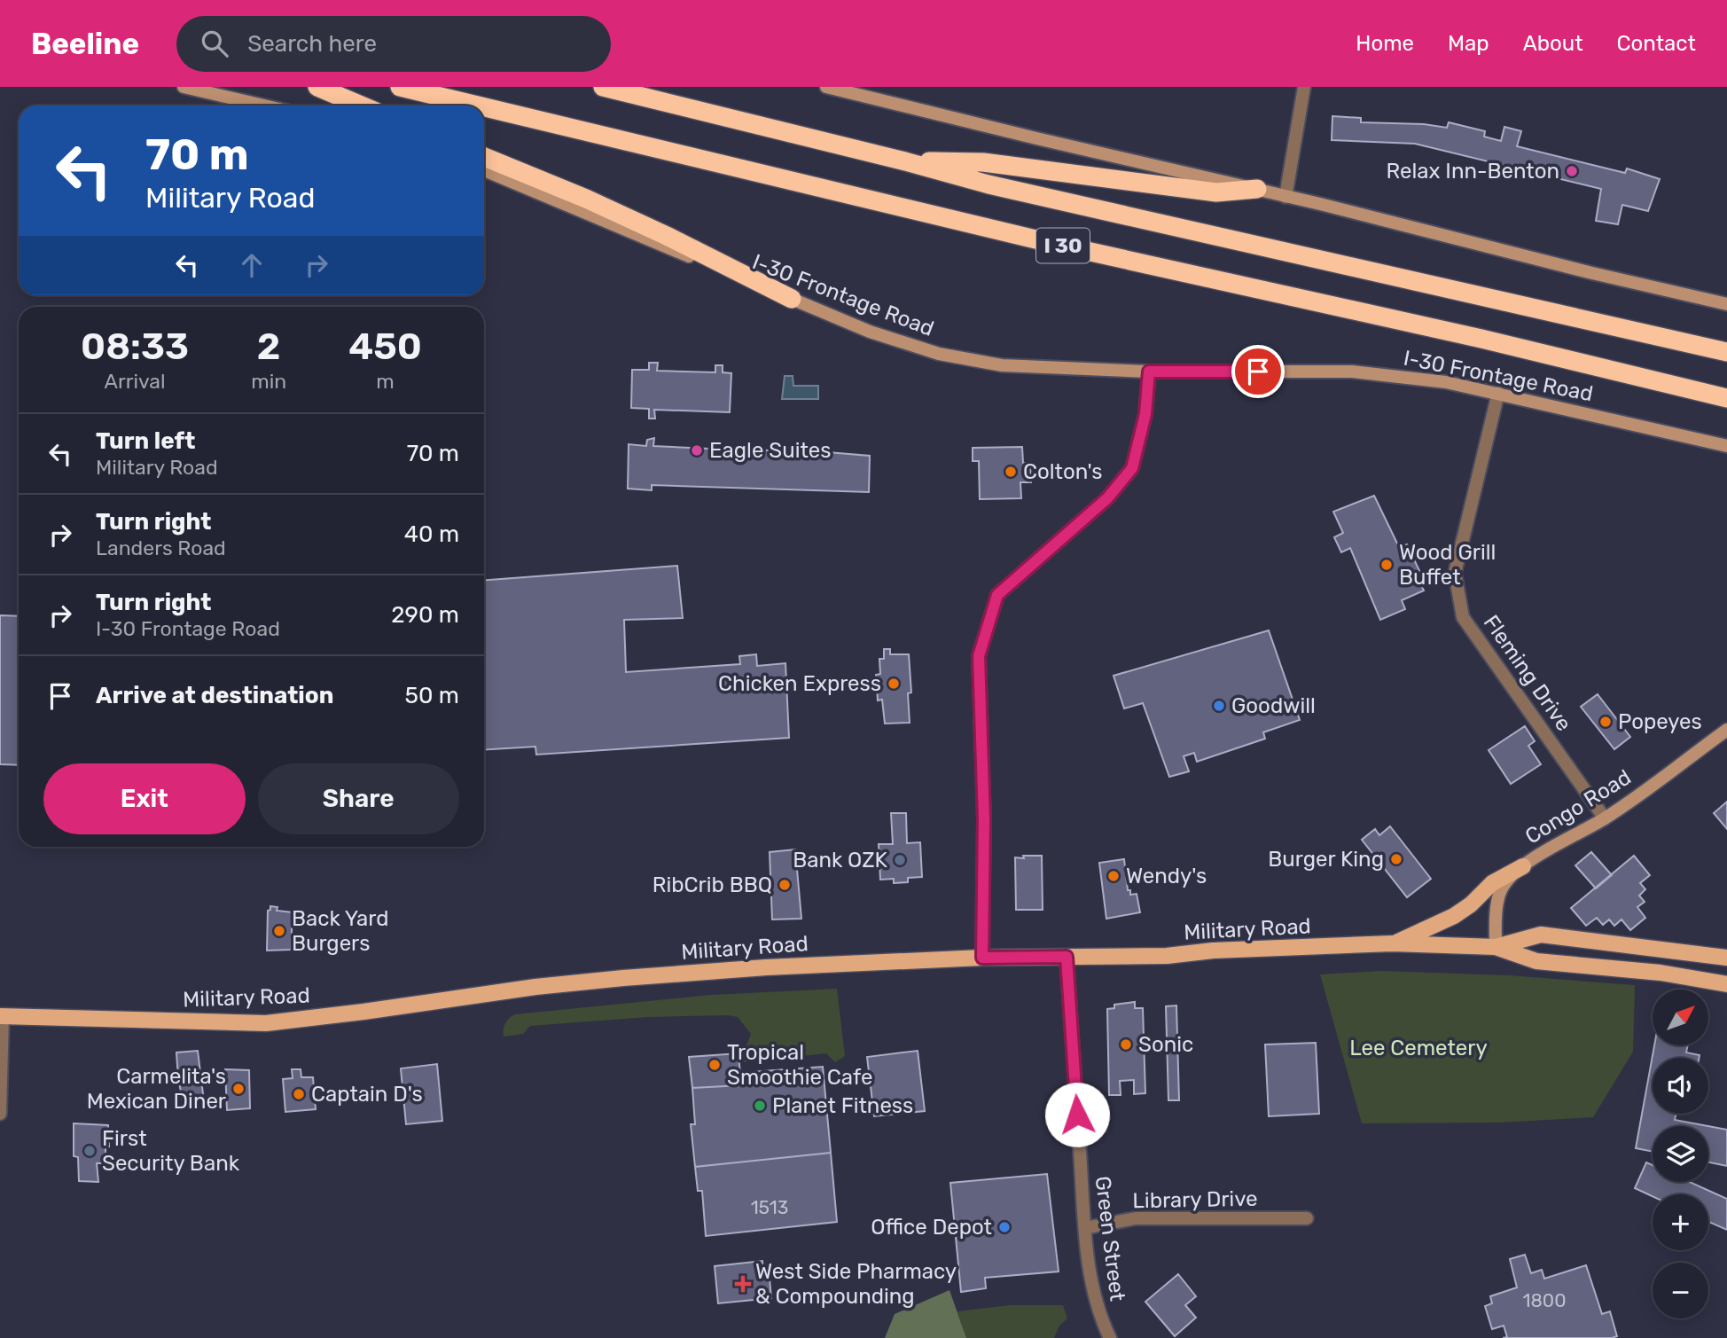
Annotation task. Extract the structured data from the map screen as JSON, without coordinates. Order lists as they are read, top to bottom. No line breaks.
{"streets":{"highway":["I 30"],"main road":["I-30 Frontage Road","Congo Road","Military Road"],"street":["Fleming Drive","Library Drive","Green Street"]},"crossings":[["I-30 Frontage Road","Fleming Drive"],["Fleming Drive","Congo Road"],["Congo Road","Military Road"],["Military Road","Green Street"],["Library Drive","Green Street"]],"parks":["Lee Cemetery"],"places":{"other":["Relax Inn-Benton","Eagle Suites","Colton's","Wood Grill Buffet","Chicken Express","Goodwill","Popeyes","Burger King","Bank OZK","Wendy's","RibCrib BBQ","Back Yard Burgers","Sonic","Tropical Smoothie Cafe","Carmelita's Mexican Diner","Captain D's","Planet Fitness","First Security Bank","Office Depot"],"health":["West Side Pharmacy & Compounding"]},"house_numbers":["1513","1800"],"north":"top right","page":{"header":"Beeline","search":"Search here","nav":["Home","Map","About","Contact"],"turn":["70 m","Military Road"],"eta":["08:33","Arrival","2","min","450","m"],"list":[{"name":"Turn left","note":"Military Road","value":"70 m"},{"name":"Turn right","note":"Landers Road","value":"40 m"},{"name":"Turn right","note":"I-30 Frontage Road","value":"290 m"},{"name":"Arrive at destination","value":"50 m"}],"buttons":["Exit","Share"],"map_buttons":["+","−"]}}
